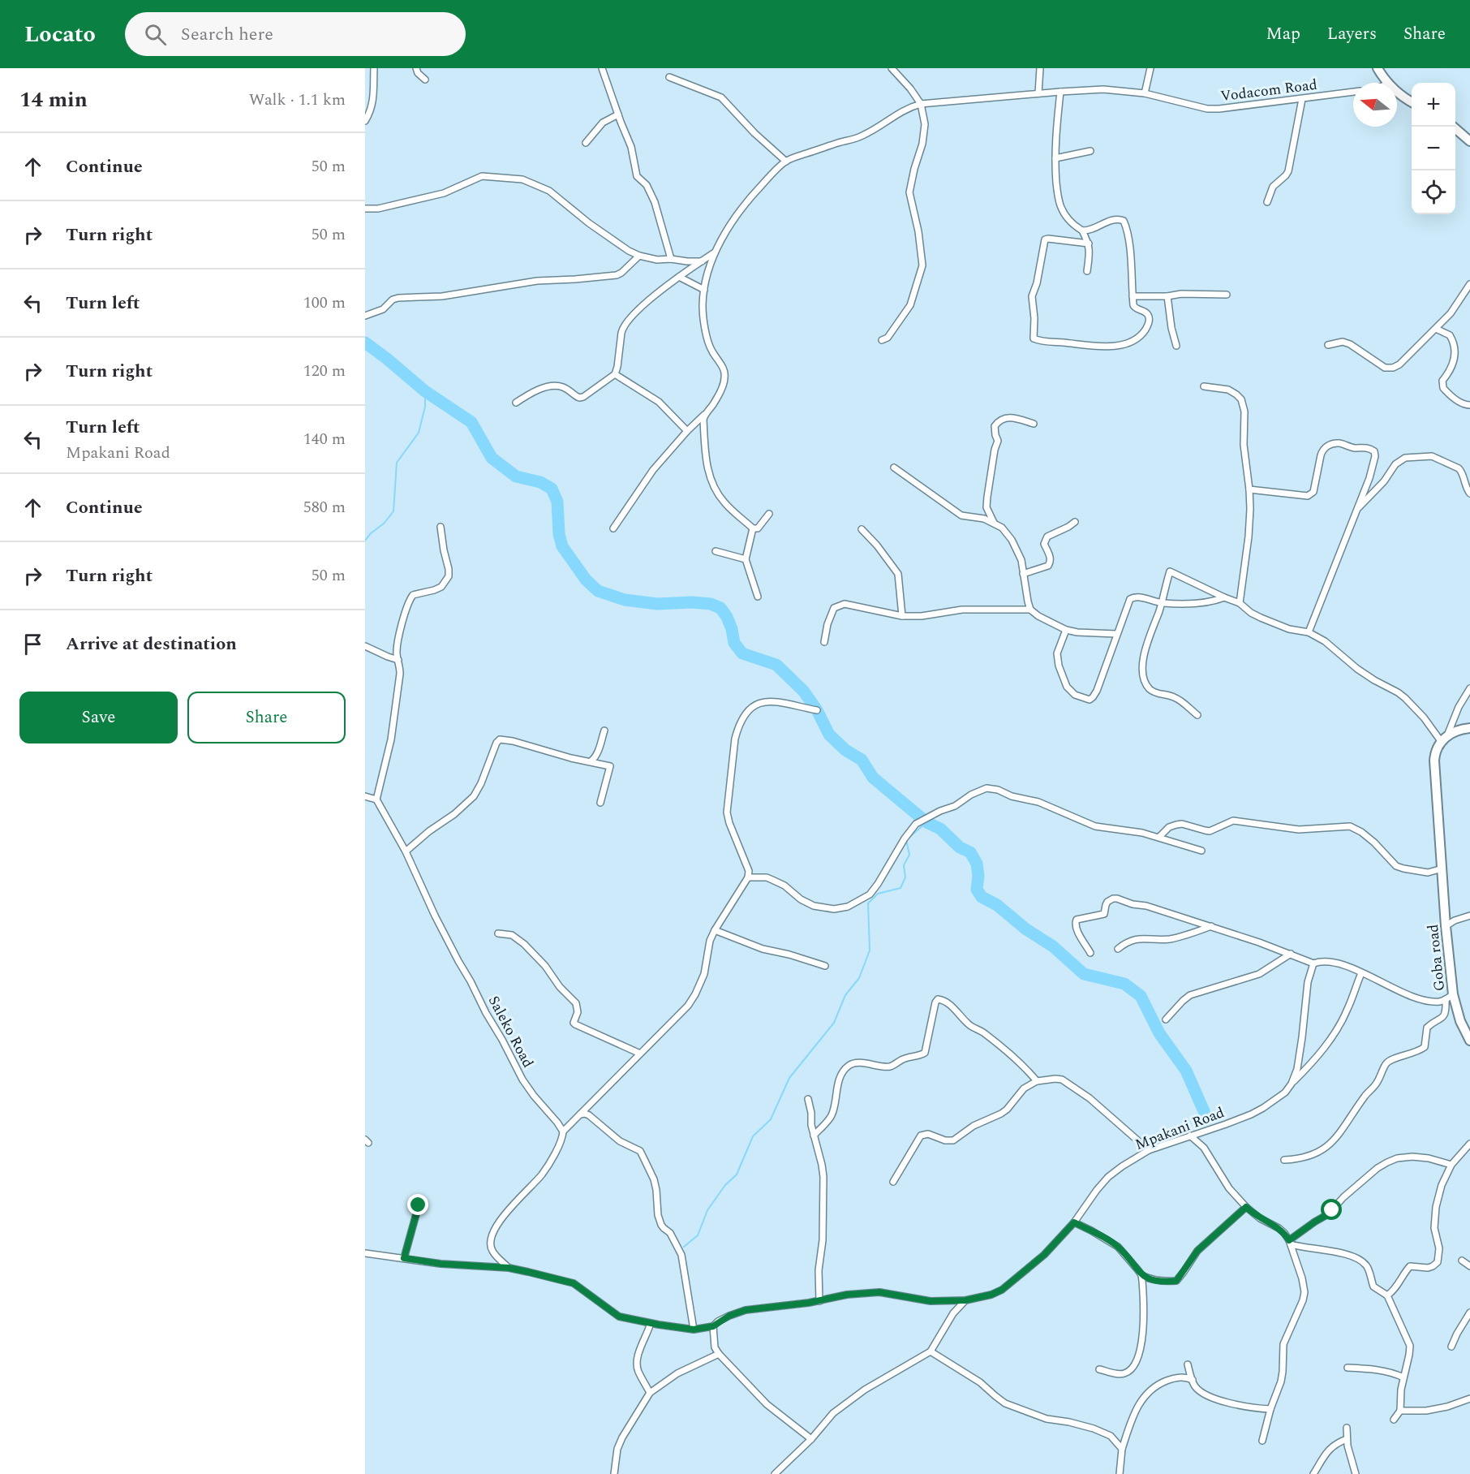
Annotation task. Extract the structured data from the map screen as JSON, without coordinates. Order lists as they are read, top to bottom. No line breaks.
{"streets":{"street":["Vodacom Road","Goba road","Saleko Road","Mpakani Road"]},"north":"left","page":{"header":"Locato","search":"Search here","nav":["Map","Layers","Share"],"heading":["14 min","Walk · 1.1 km"],"map_buttons":["+","−"],"list":[["Continue","50 m"],["Turn right","50 m"],["Turn left","100 m"],["Turn right","120 m"],["Turn left","Mpakani Road","140 m"],["Continue","580 m"],["Turn right","50 m"],"Arrive at destination"],"buttons":["Save","Share"]}}
